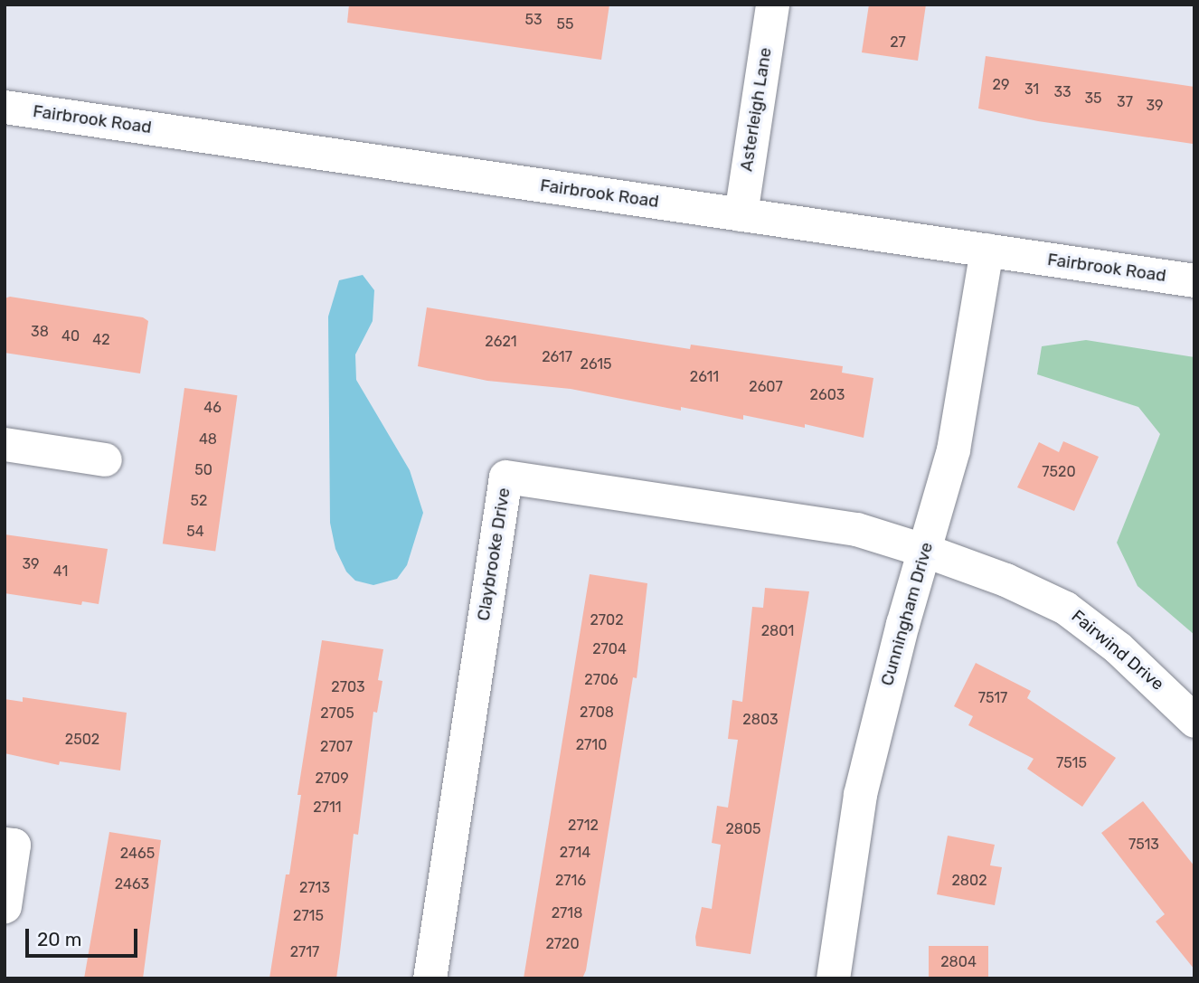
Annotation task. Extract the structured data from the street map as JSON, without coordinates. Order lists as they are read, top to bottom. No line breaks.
{"streets":{"street":["Asterleigh Lane","Fairbrook Road","Claybrooke Drive","Cunningham Drive","Fairwind Drive"]},"crossings":[["Asterleigh Lane","Fairbrook Road"],["Fairbrook Road","Cunningham Drive"],["Claybrooke Drive","Cunningham Drive"],["Claybrooke Drive","Fairwind Drive"],["Cunningham Drive","Fairwind Drive"]],"house_numbers":["53","55","27","29","31","33","35","37","39","38","40","42","2621","2617","2615","2611","2607","2603","46","48","50","7520","52","54","39","41","2702","2801","2704","2706","2703","7517","2708","2705","2803","2502","2710","2707","7515","2709","2711","2712","2805","7513","2714","2465","2716","2802","2463","2713","2718","2715","2720","2717","2804"],"scale_bar":"20 m"}
